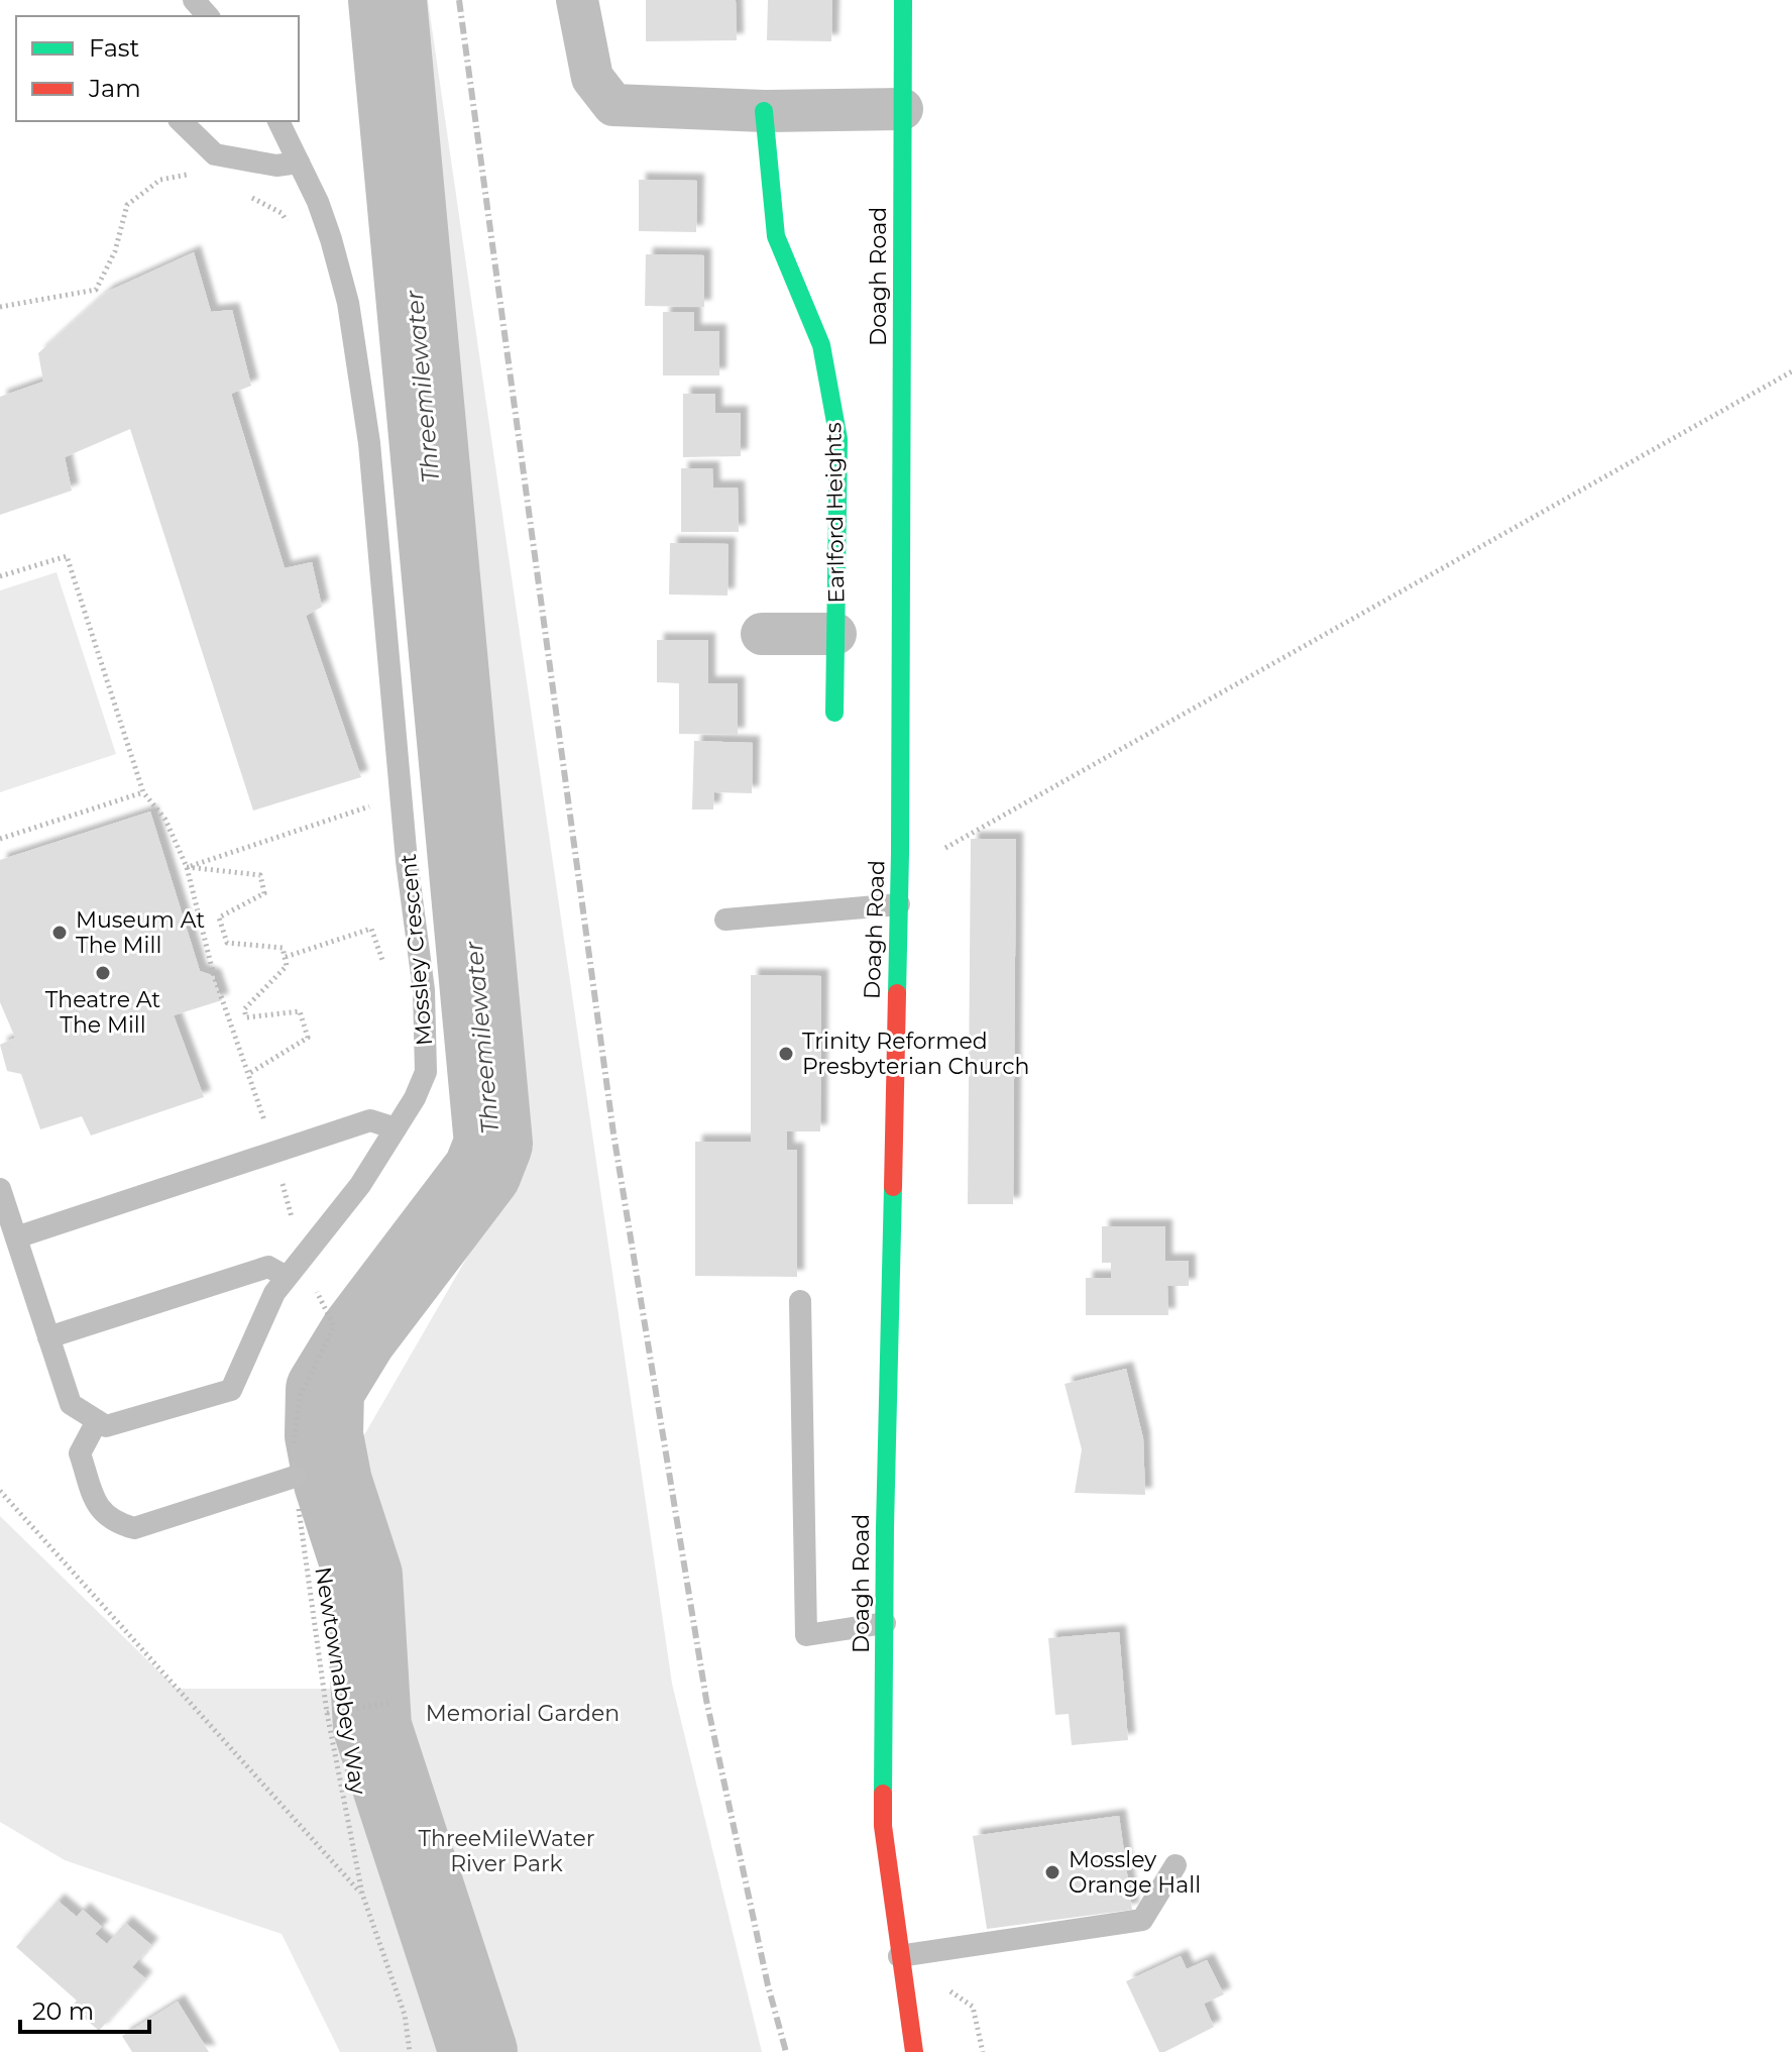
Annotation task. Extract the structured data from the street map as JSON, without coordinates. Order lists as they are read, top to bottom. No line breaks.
{"streets":{"main road":["Doagh Road","Earlford Heights"],"lane":["Mossley Crescent"],"path":["Newtownabbey Way"]},"water":["Threemilewater"],"parks":["Memorial Garden","ThreeMileWater River Park"],"places":["Museum At The Mill","Theatre At The Mill","Trinity Reformed Presbyterian Church","Mossley Orange Hall"],"legend":["Fast","Jam"],"scale_bar":"20 m"}
